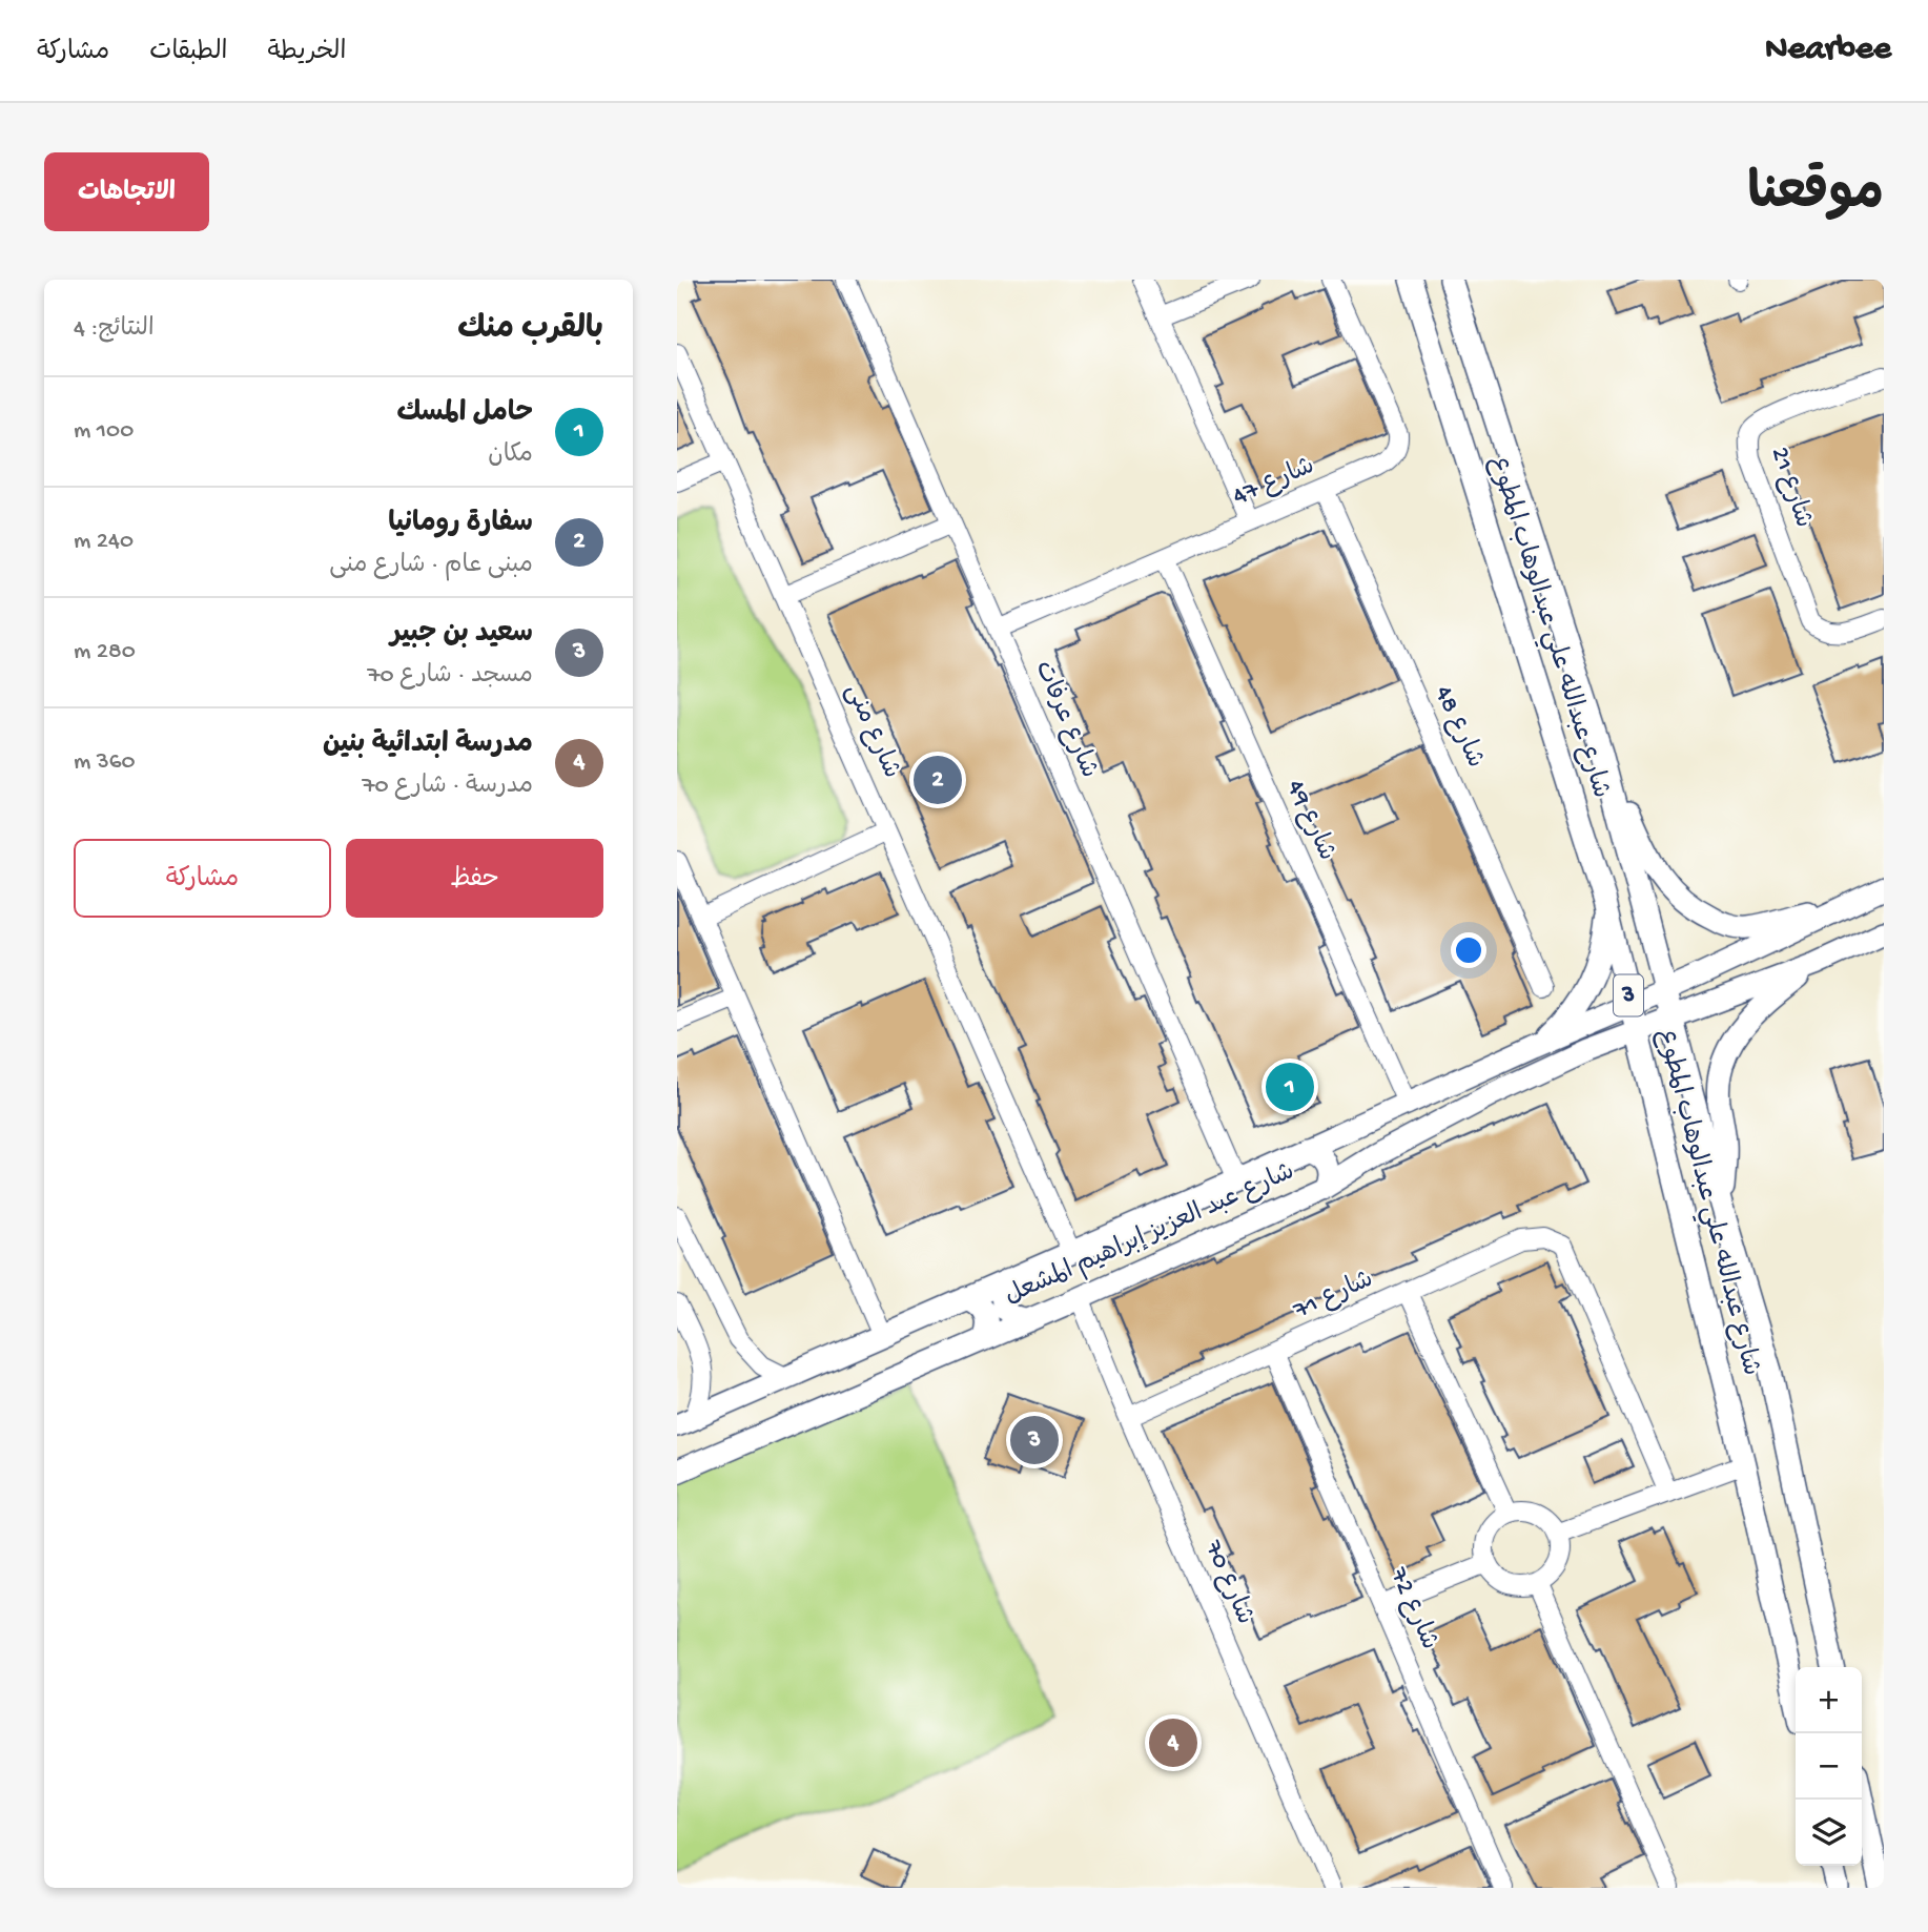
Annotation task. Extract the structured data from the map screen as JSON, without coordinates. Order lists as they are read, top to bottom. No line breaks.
{"streets":{"main road":["شارع عبدالله علي عبدالوهاب المطوع","3","شارع عبد العزيز إبراهيم المشعل"],"street":["شارع 47","شارع 21","شارع عرفات","شارع 48","شارع منى","شارع 49","شارع 71","شارع 70","شارع 72"]},"crossings":[["شارع 47","شارع عرفات"],["شارع 47","شارع 48"],["شارع 47","شارع 49"],["شارع عبدالله علي عبدالوهاب المطوع","شارع عبد العزيز إبراهيم المشعل"],["شارع عرفات","شارع عبد العزيز إبراهيم المشعل"],["شارع منى","شارع عبد العزيز إبراهيم المشعل"],["شارع 49","شارع عبد العزيز إبراهيم المشعل"],["شارع عبد العزيز إبراهيم المشعل","شارع 70"],["شارع 71","شارع 70"],["شارع 71","شارع 72"]],"page":{"header":"Nearbee","nav":["الخريطة","الطبقات","مشاركة"],"title":"موقعنا","buttons":["الاتجاهات",["حفظ","مشاركة"]],"heading":["بالقرب منك","النتائج: 4"],"list":[{"mark":"1","name":"حامل المسك","note":"مكان","value":"100 m"},{"mark":"2","name":"سفارة رومانيا","note":"مبنى عام · شارع منى","value":"240 m"},{"mark":"3","name":"سعيد بن جبير","note":"مسجد · شارع 70","value":"280 m"},{"mark":"4","name":"مدرسة ابتدائية بنين","note":"مدرسة · شارع 70","value":"360 m"}],"pins":["2","1","3","4"],"map_buttons":["+","−"]}}
